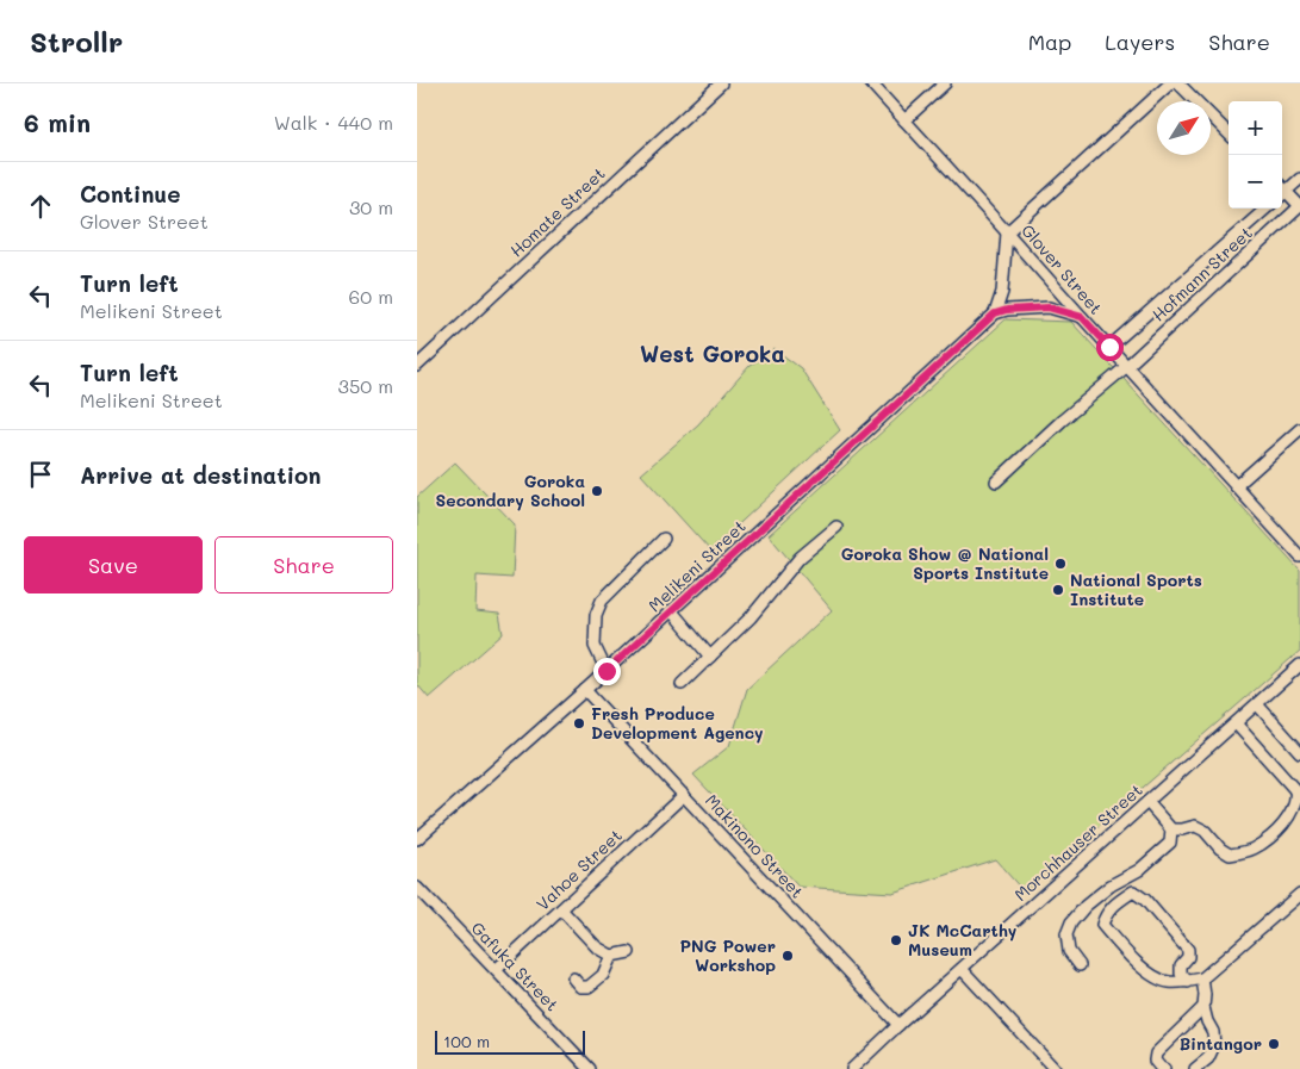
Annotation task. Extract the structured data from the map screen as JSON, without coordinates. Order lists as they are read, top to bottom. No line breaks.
{"streets":{"street":["Homate Street","Glover Street","Hofmann Street","Melikeni Street","Morchhauser Street","Makinono Street","Vahoe Street","Gafuka Street"]},"crossings":[["Glover Street","Hofmann Street"],["Melikeni Street","Makinono Street"],["Morchhauser Street","Makinono Street"],["Makinono Street","Vahoe Street"],["Vahoe Street","Gafuka Street"]],"districts":["West Goroka"],"places":["Goroka Secondary School","Goroka Show @ National Sports Institute","National Sports Institute","Fresh Produce Development Agency","JK McCarthy Museum","PNG Power Workshop","Bintangor"],"scale_bar":"100 m","north":"top right","page":{"header":"Strollr","nav":["Map","Layers","Share"],"heading":["6 min","Walk · 440 m"],"map_buttons":["+","−"],"list":[["Continue","Glover Street","30 m"],["Turn left","Melikeni Street","60 m"],["Turn left","Melikeni Street","350 m"],"Arrive at destination"],"buttons":["Save","Share"],"scale":"100 m"}}
